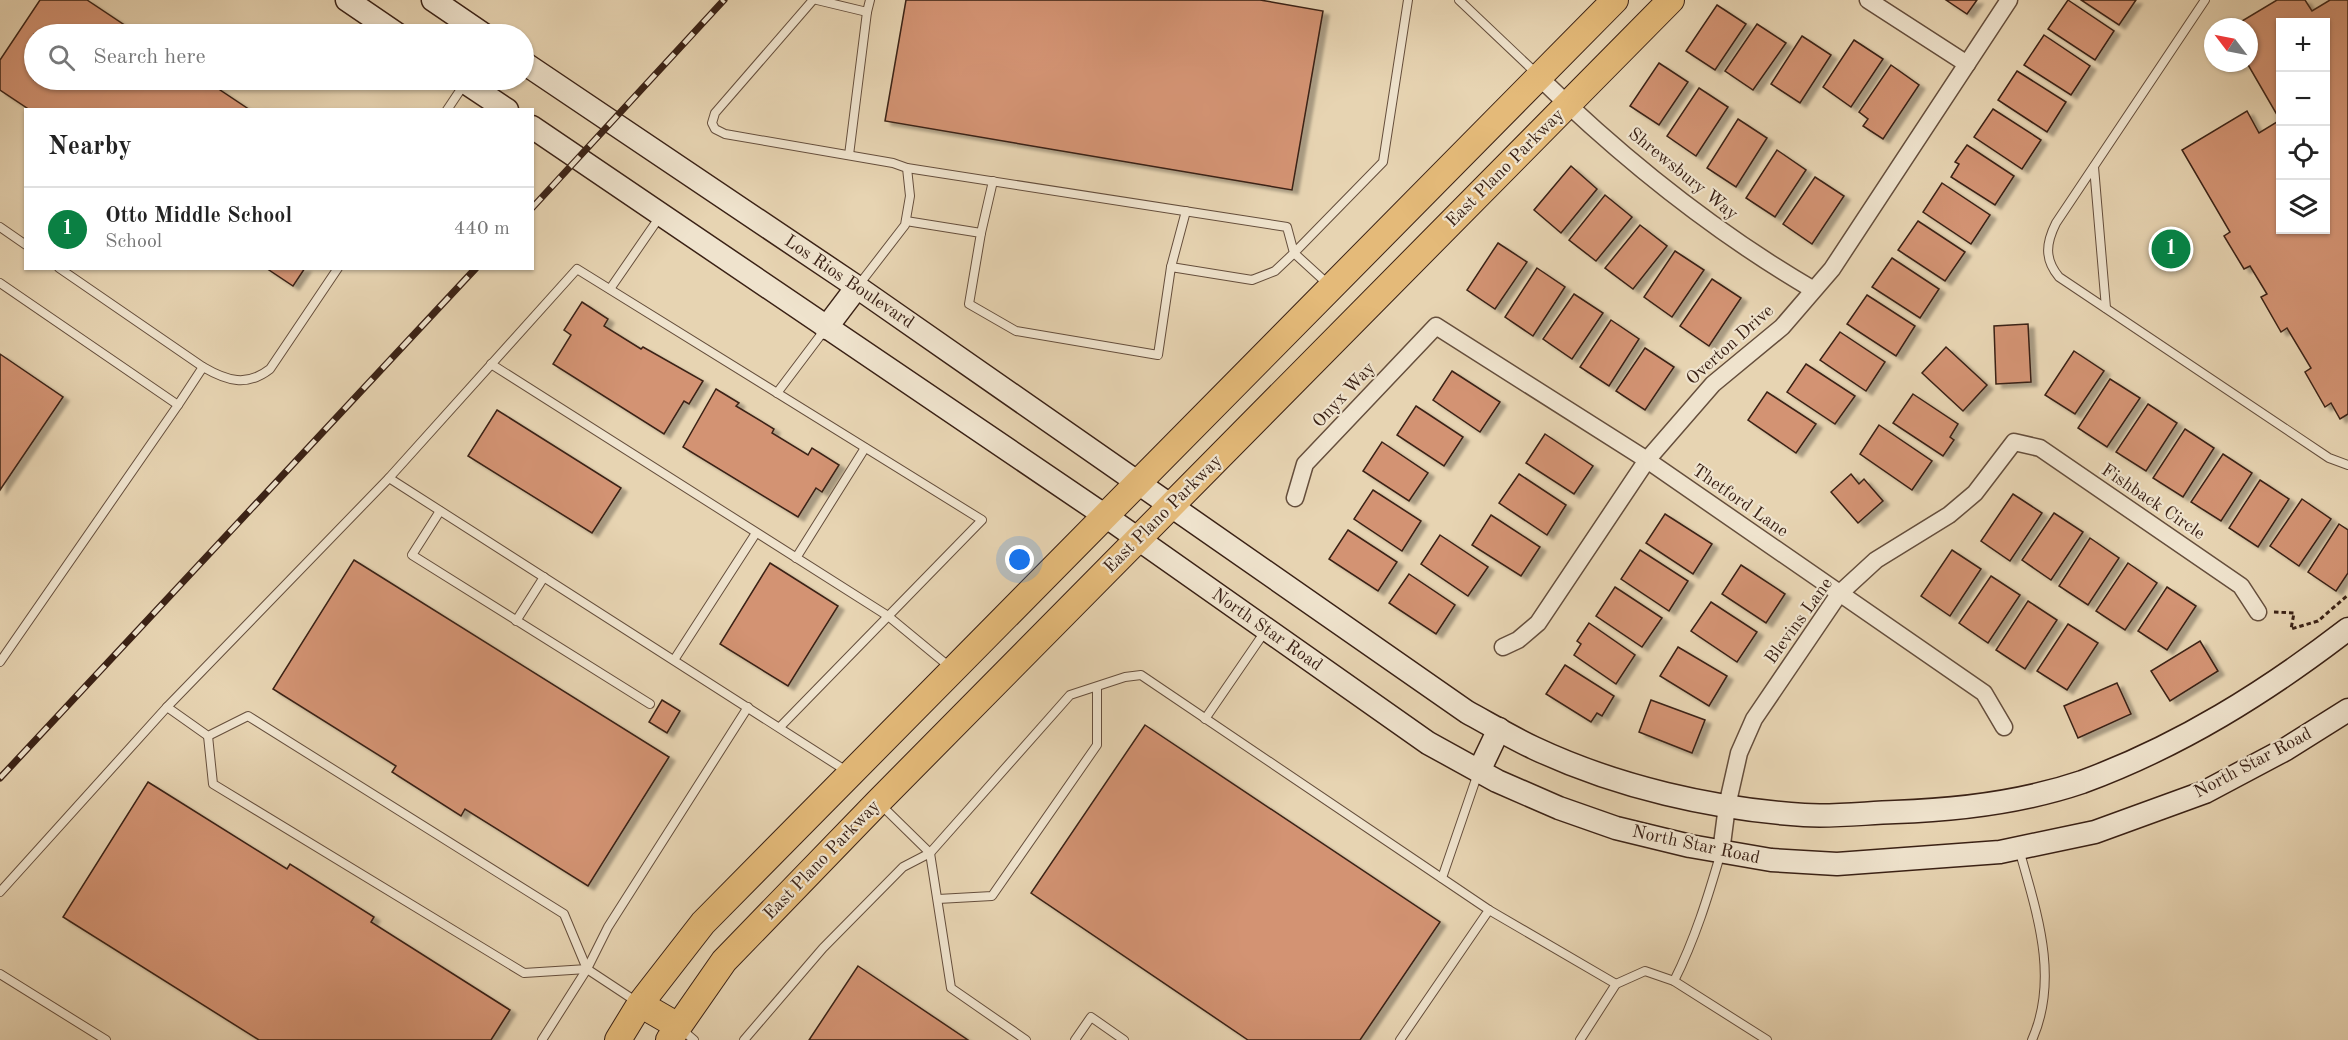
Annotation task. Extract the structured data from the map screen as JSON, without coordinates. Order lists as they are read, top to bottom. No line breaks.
{"streets":{"main road":["East Plano Parkway","Los Rios Boulevard","North Star Road"],"street":["Shrewsbury Way","Overton Drive","Onyx Way","Thetford Lane","Fishback Circle","Blevins Lane"]},"crossings":[["East Plano Parkway","Shrewsbury Way"],["East Plano Parkway","Los Rios Boulevard"],["East Plano Parkway","North Star Road"],["Shrewsbury Way","Overton Drive"],["Overton Drive","Thetford Lane"],["Onyx Way","Thetford Lane"],["Thetford Lane","Blevins Lane"],["Fishback Circle","Blevins Lane"],["Blevins Lane","North Star Road"]],"north":"top left","page":{"map_buttons":["+","−"],"search":"Search here","heading":"Nearby","list":[{"mark":"1","name":"Otto Middle School","note":"School","value":"440 m"}],"pins":"1"}}
